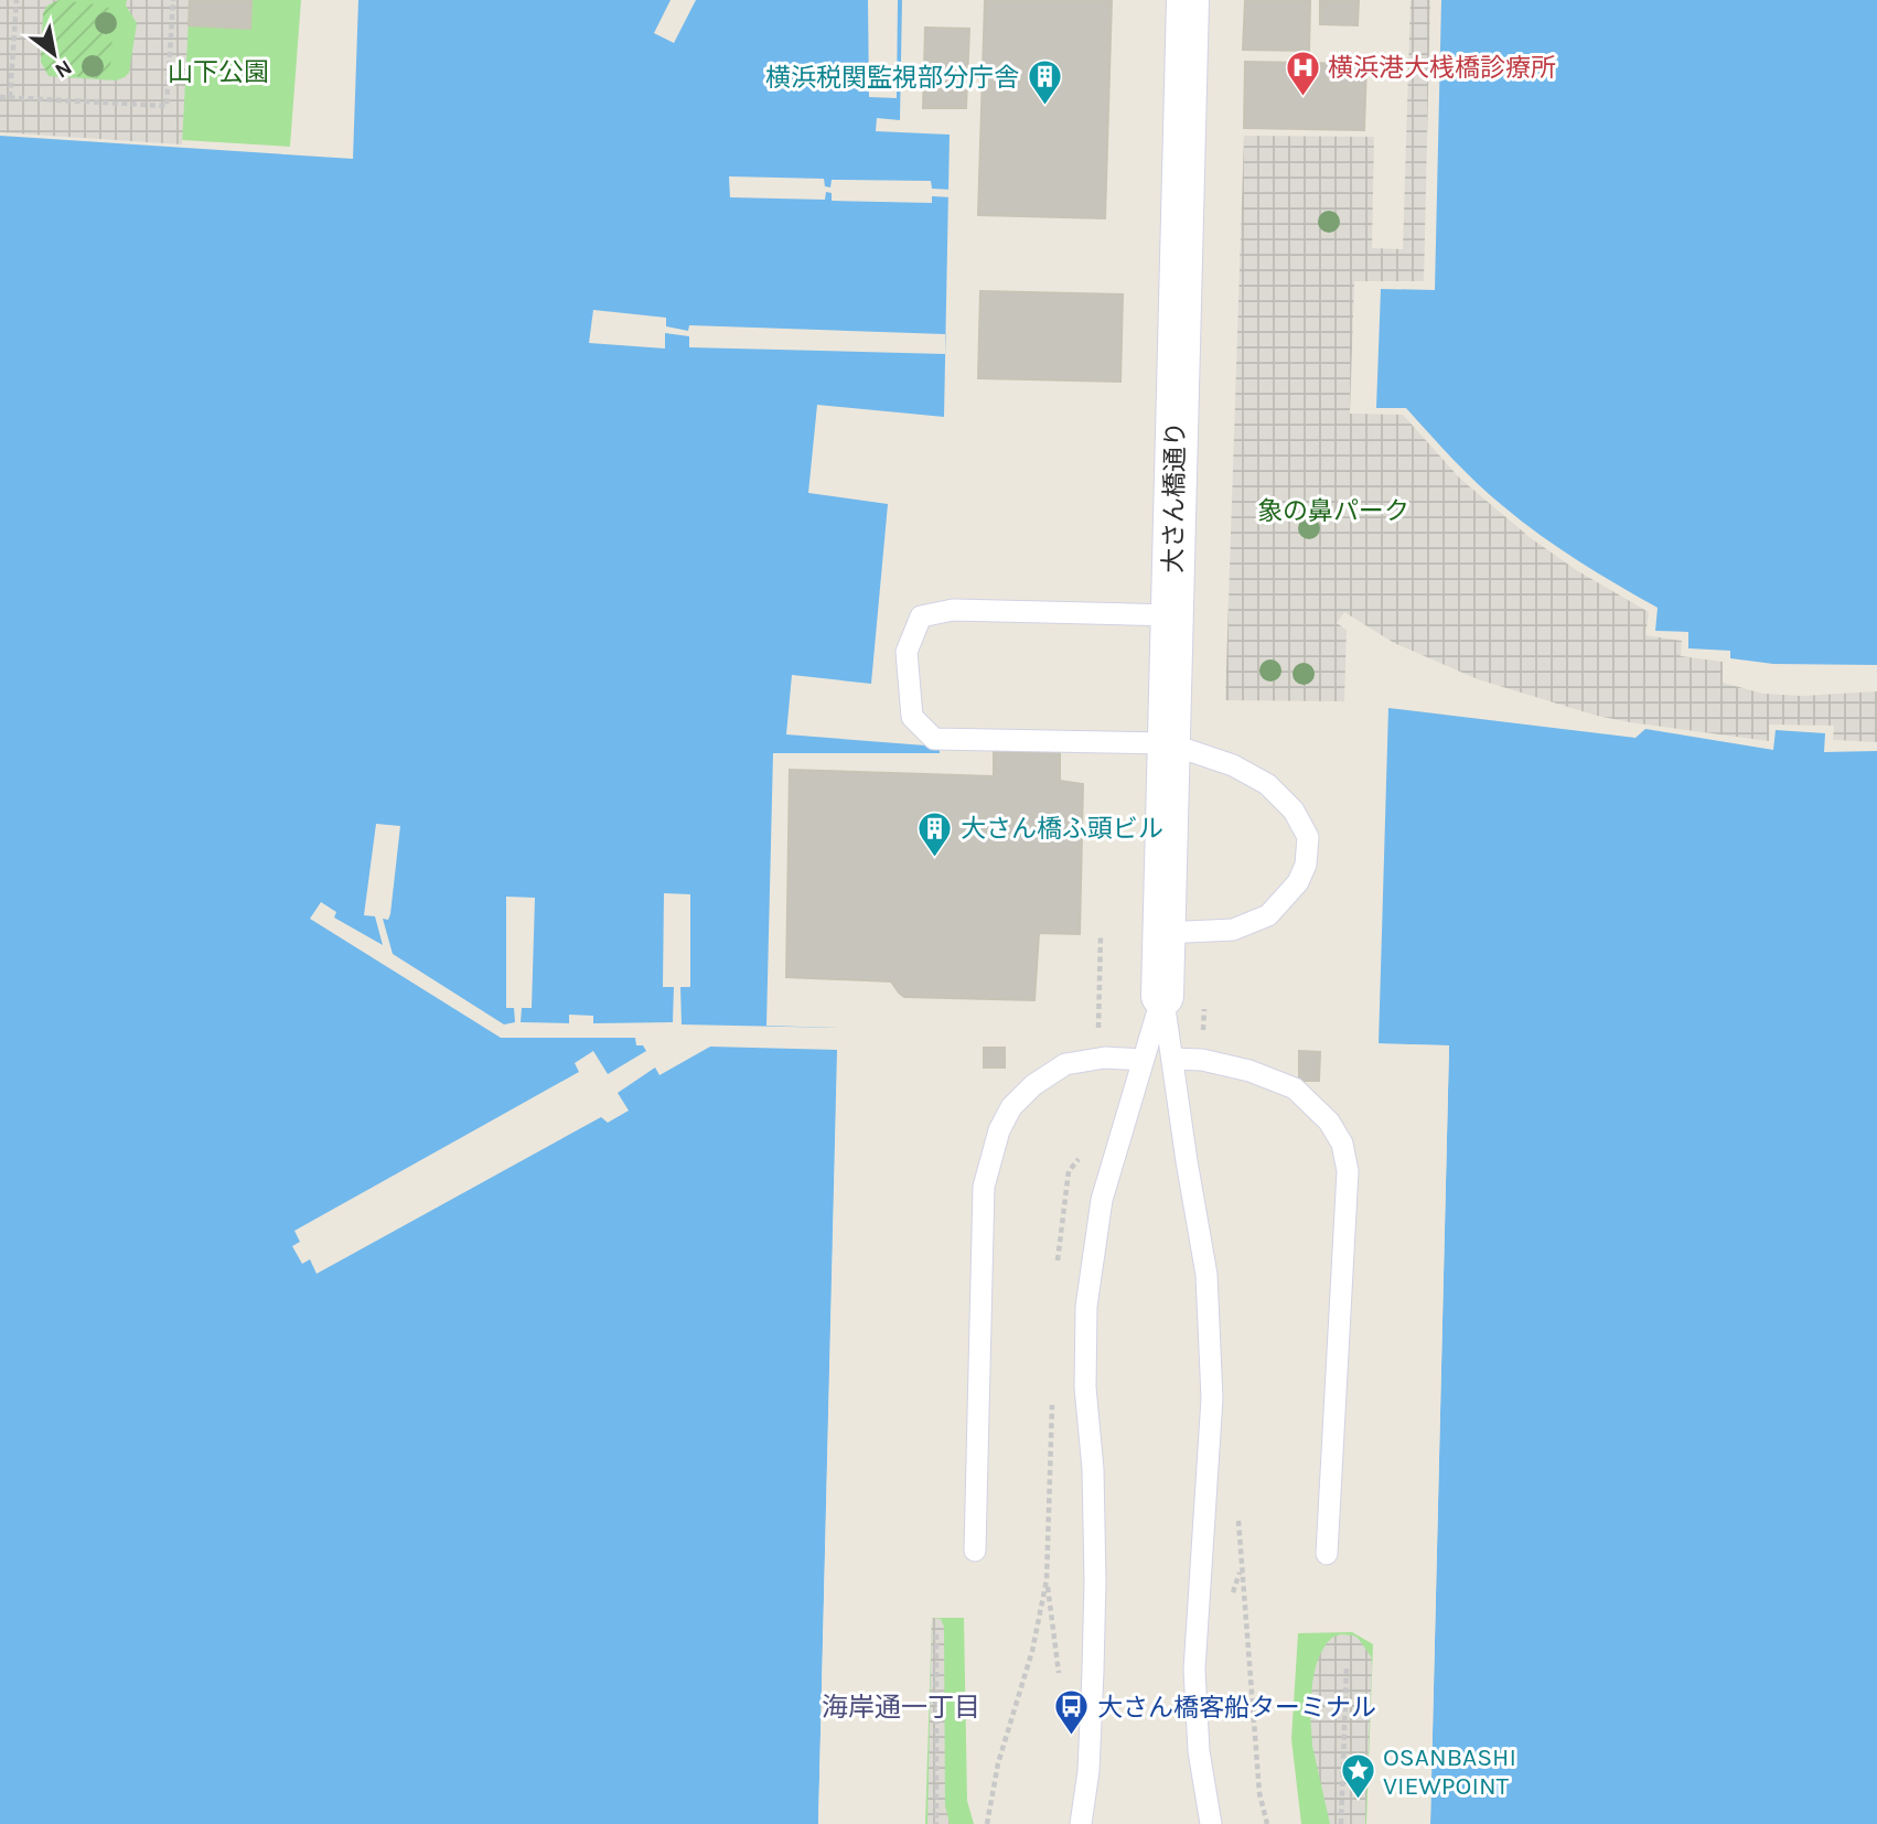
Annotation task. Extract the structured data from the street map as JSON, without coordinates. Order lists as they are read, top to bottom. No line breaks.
{"streets":{"street":["大さん橋通り"]},"districts":["海岸通一丁目"],"parks":["山下公園","象の鼻パーク"],"places":{"hospital":["横浜港大桟橋診療所"],"building":["横浜税関監視部分庁舎","大さん橋ふ頭ビル"],"bus stop":["大さん橋客船ターミナル"],"place":["OSANBASHI VIEWPOINT"]},"north":"bottom right"}
